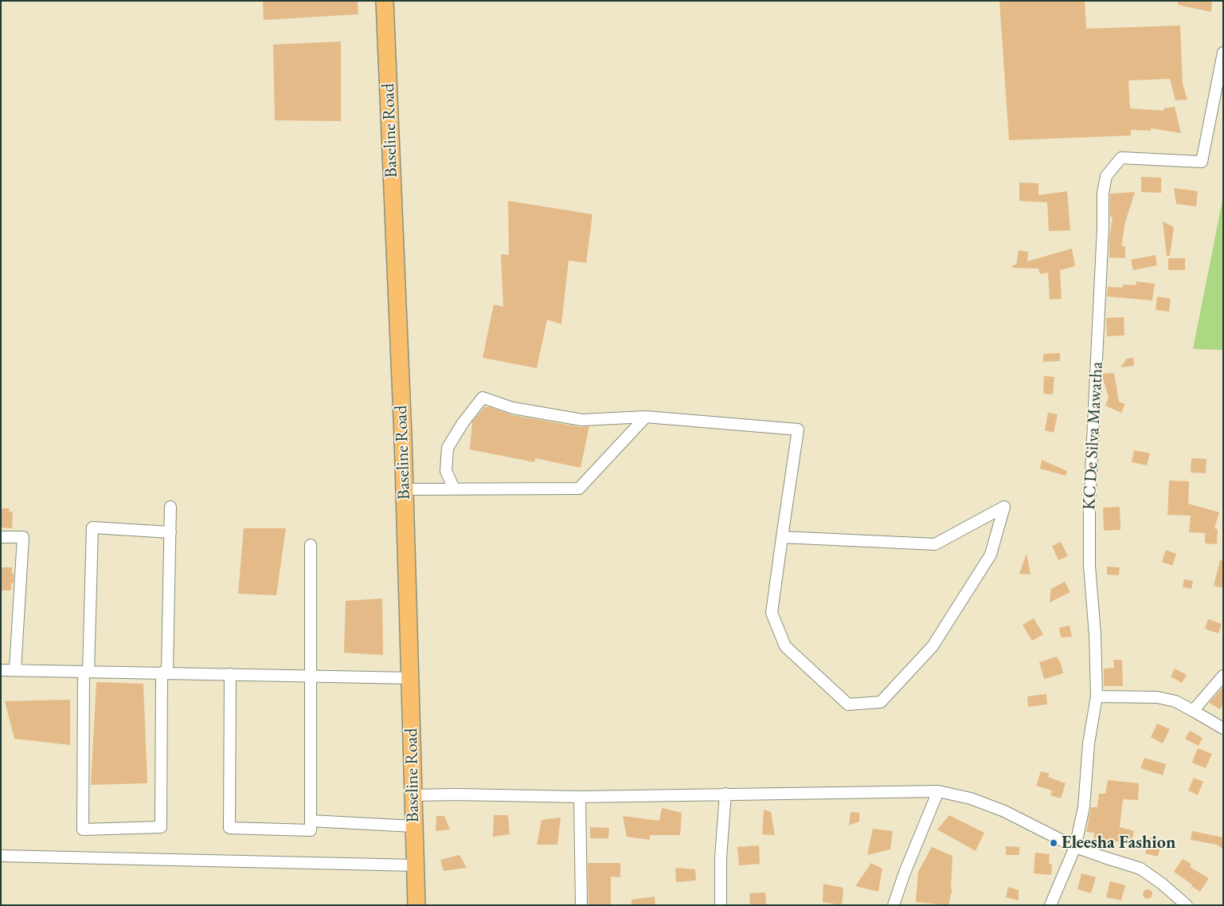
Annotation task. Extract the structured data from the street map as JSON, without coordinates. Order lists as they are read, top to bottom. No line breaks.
{"streets":{"main road":["Baseline Road"],"street":["KC De Silva Mawatha"]},"places":["Eleesha Fashion"]}
